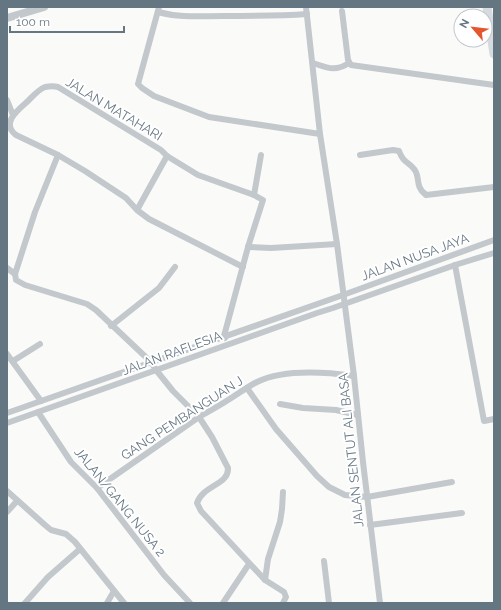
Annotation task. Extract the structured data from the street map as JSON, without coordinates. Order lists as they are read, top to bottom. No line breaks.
{"streets":{"street":["JALAN MATAHARI","JALAN NUSA JAYA","JALAN RAFLESIA","GANG PEMBANGUAN J","JALAN SENTUT ALI BASA","JALAN/GANG NUSA 2"]},"crossings":[["JALAN NUSA JAYA","JALAN RAFLESIA"],["JALAN NUSA JAYA","JALAN SENTUT ALI BASA"],["JALAN RAFLESIA","JALAN SENTUT ALI BASA"],["JALAN RAFLESIA","JALAN/GANG NUSA 2"],["GANG PEMBANGUAN J","JALAN SENTUT ALI BASA"],["GANG PEMBANGUAN J","JALAN/GANG NUSA 2"]],"scale_bar":"100 m","north":"top left"}
